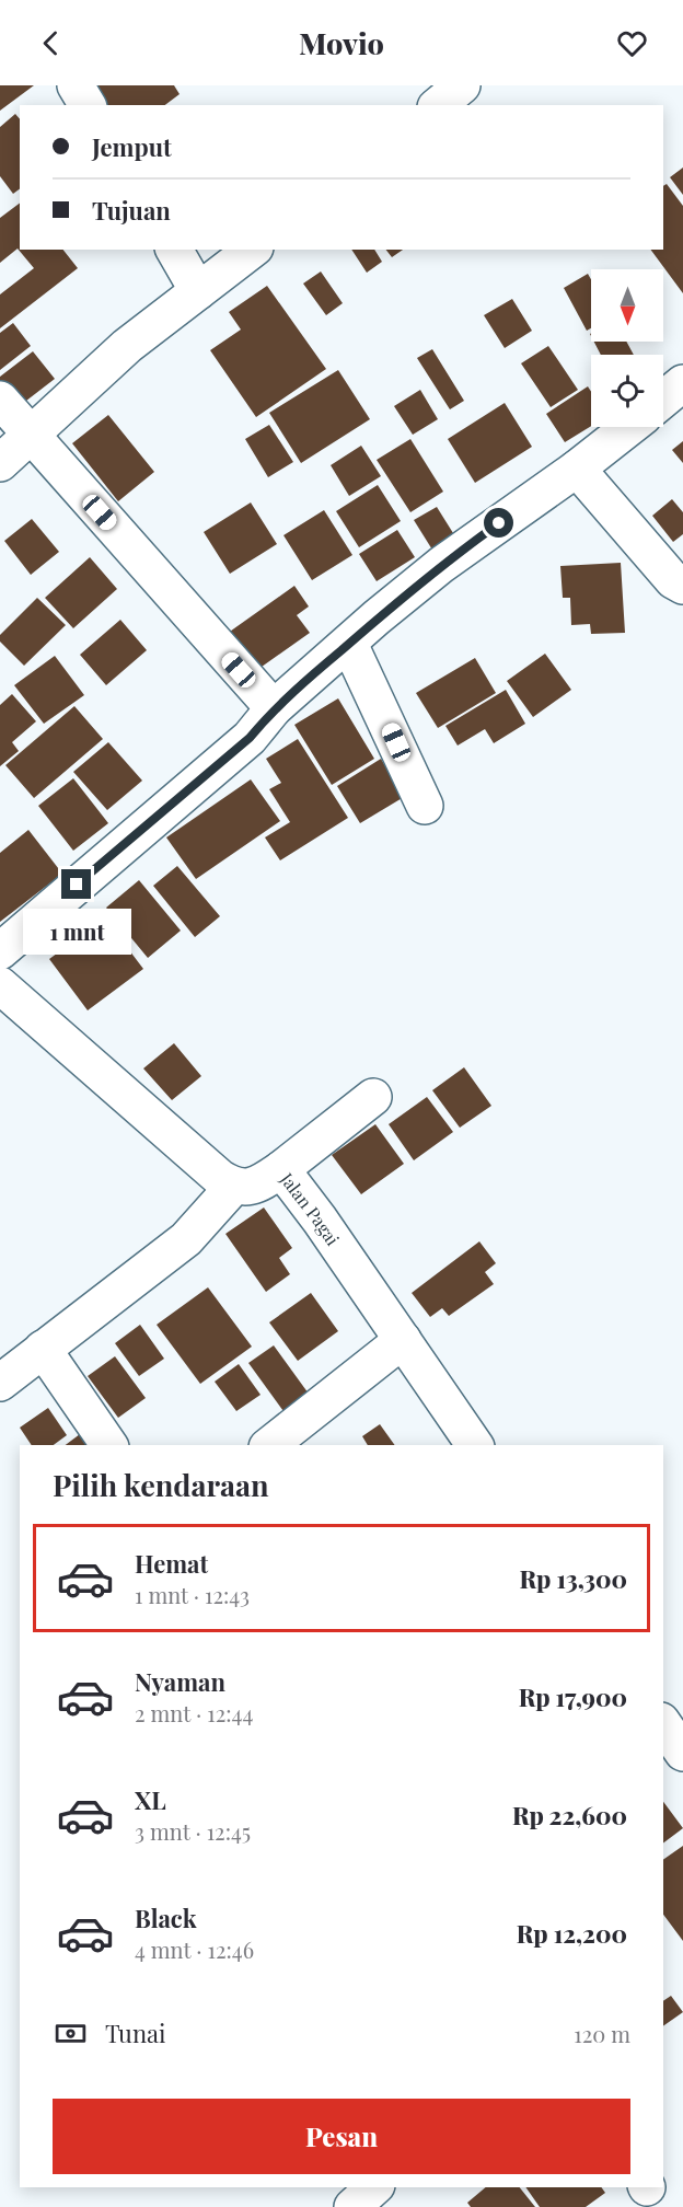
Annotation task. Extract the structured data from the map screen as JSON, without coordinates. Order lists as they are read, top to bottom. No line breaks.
{"streets":{"street":["Jalan Pagai"]},"north":"bottom","page":{"header":"Movio","banner":["Jemput","Tujuan"],"bubble":"1 mnt","heading":"Pilih kendaraan","list":[{"name":"Hemat","note":"1 mnt · 12:43","value":"Rp 13,300"},{"name":"Nyaman","note":"2 mnt · 12:44","value":"Rp 17,900"},{"name":"XL","note":"3 mnt · 12:45","value":"Rp 22,600"},{"name":"Black","note":"4 mnt · 12:46","value":"Rp 12,200"}],"pay":["Tunai","120 m"],"buttons":"Pesan"}}
